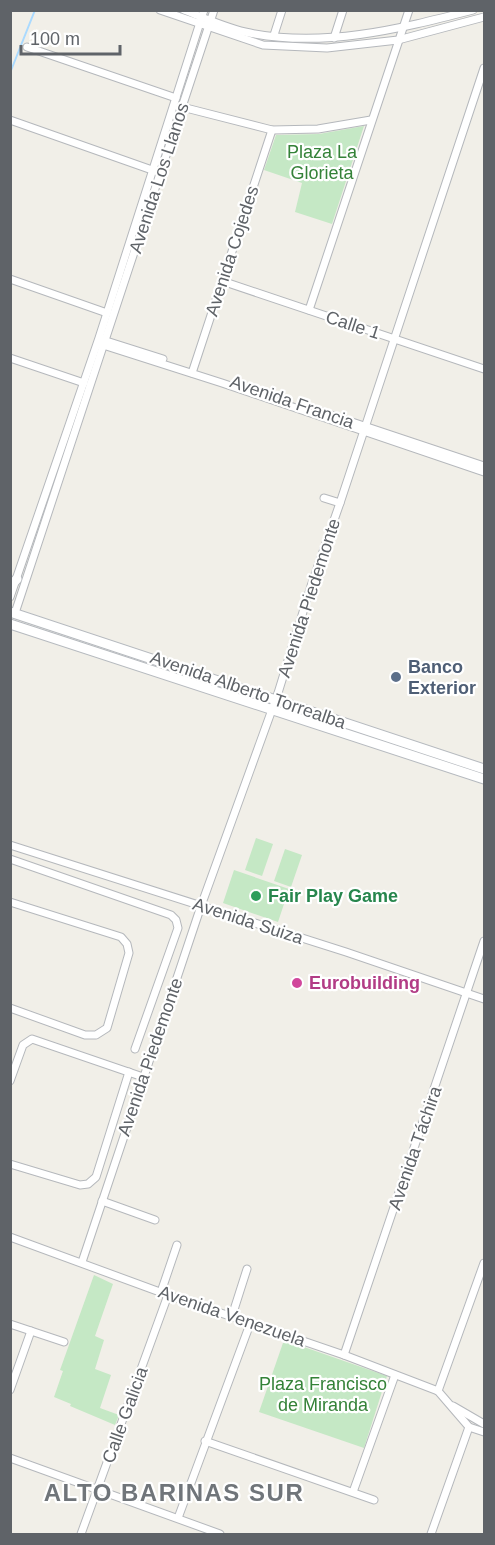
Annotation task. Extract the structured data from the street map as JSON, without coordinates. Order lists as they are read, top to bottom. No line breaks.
{"streets":{"main road":["Avenida Alberto Torrealba"],"street":["Avenida Los Llanos","Avenida Cojedes","Calle 1","Avenida Francia","Avenida Piedemonte","Avenida Suiza","Avenida Táchira","Avenida Venezuela","Calle Galicia"]},"crossings":[["Avenida Los Llanos","Avenida Francia"],["Avenida Los Llanos","Avenida Alberto Torrealba"],["Avenida Cojedes","Calle 1"],["Avenida Cojedes","Avenida Francia"],["Calle 1","Avenida Piedemonte"],["Avenida Francia","Avenida Piedemonte"],["Avenida Piedemonte","Avenida Alberto Torrealba"],["Avenida Piedemonte","Avenida Suiza"],["Avenida Piedemonte","Avenida Venezuela"],["Avenida Suiza","Avenida Táchira"],["Avenida Táchira","Avenida Venezuela"],["Avenida Venezuela","Calle Galicia"]],"districts":["ALTO BARINAS SUR"],"parks":["Plaza La Glorieta","Plaza Francisco de Miranda"],"places":["Banco Exterior","Fair Play Game","Eurobuilding"],"scale_bar":"100 m"}
